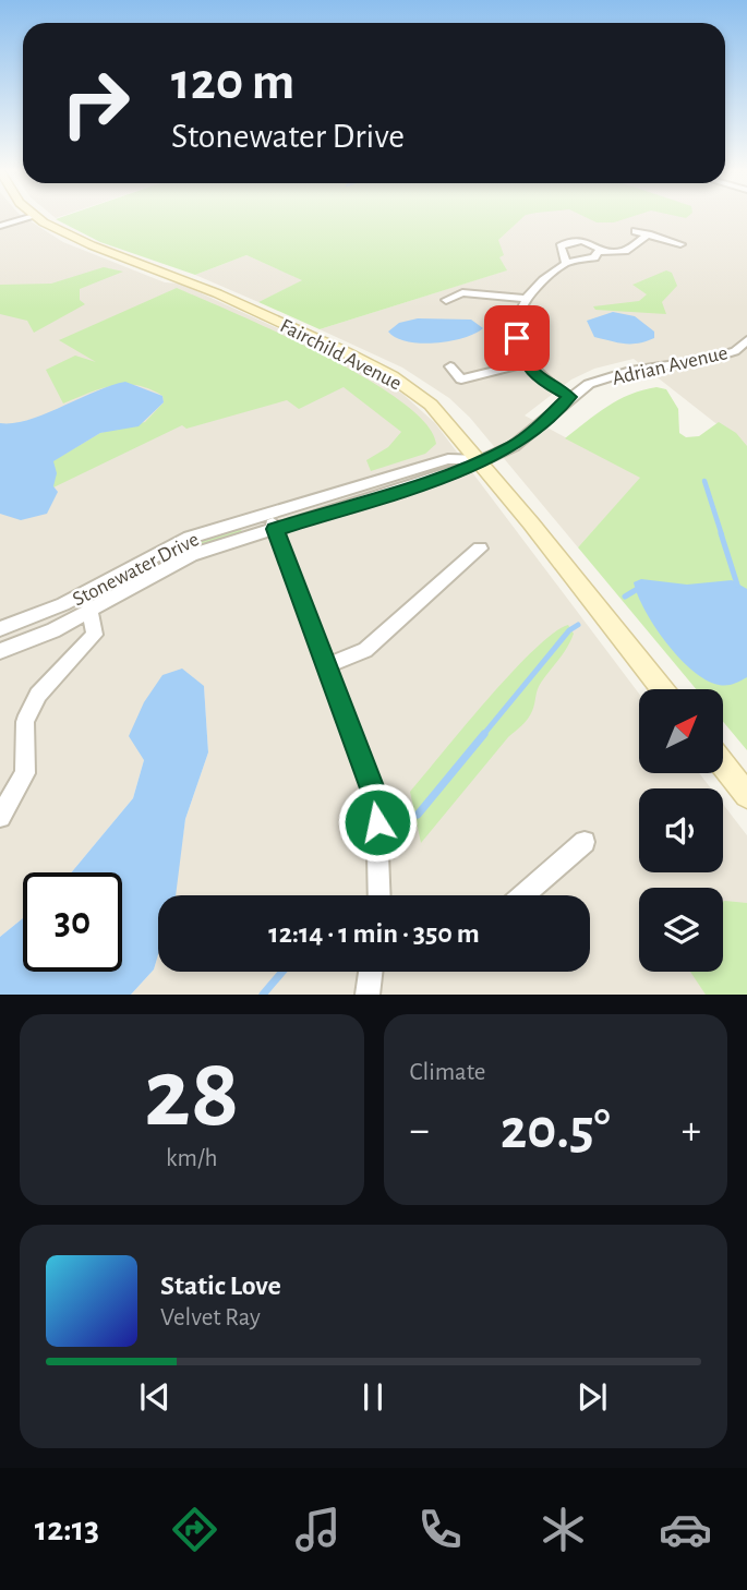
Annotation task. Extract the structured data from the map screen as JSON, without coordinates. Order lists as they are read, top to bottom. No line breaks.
{"streets":{"main road":["Fairchild Avenue"],"street":["Adrian Avenue","Stonewater Drive"]},"crossings":[["Fairchild Avenue","Adrian Avenue"],["Fairchild Avenue","Stonewater Drive"],["Adrian Avenue","Stonewater Drive"]],"north":"top right","page":{"turn":["120 m","Stonewater Drive"],"limit":"30","trip":"12:14 · 1 min · 350 m","tile":[["28","km/h"],"Climate"],"heat":["−","20.5°","+"],"song":["Static Love","Velvet Ray"],"tabs":"12:13"}}
